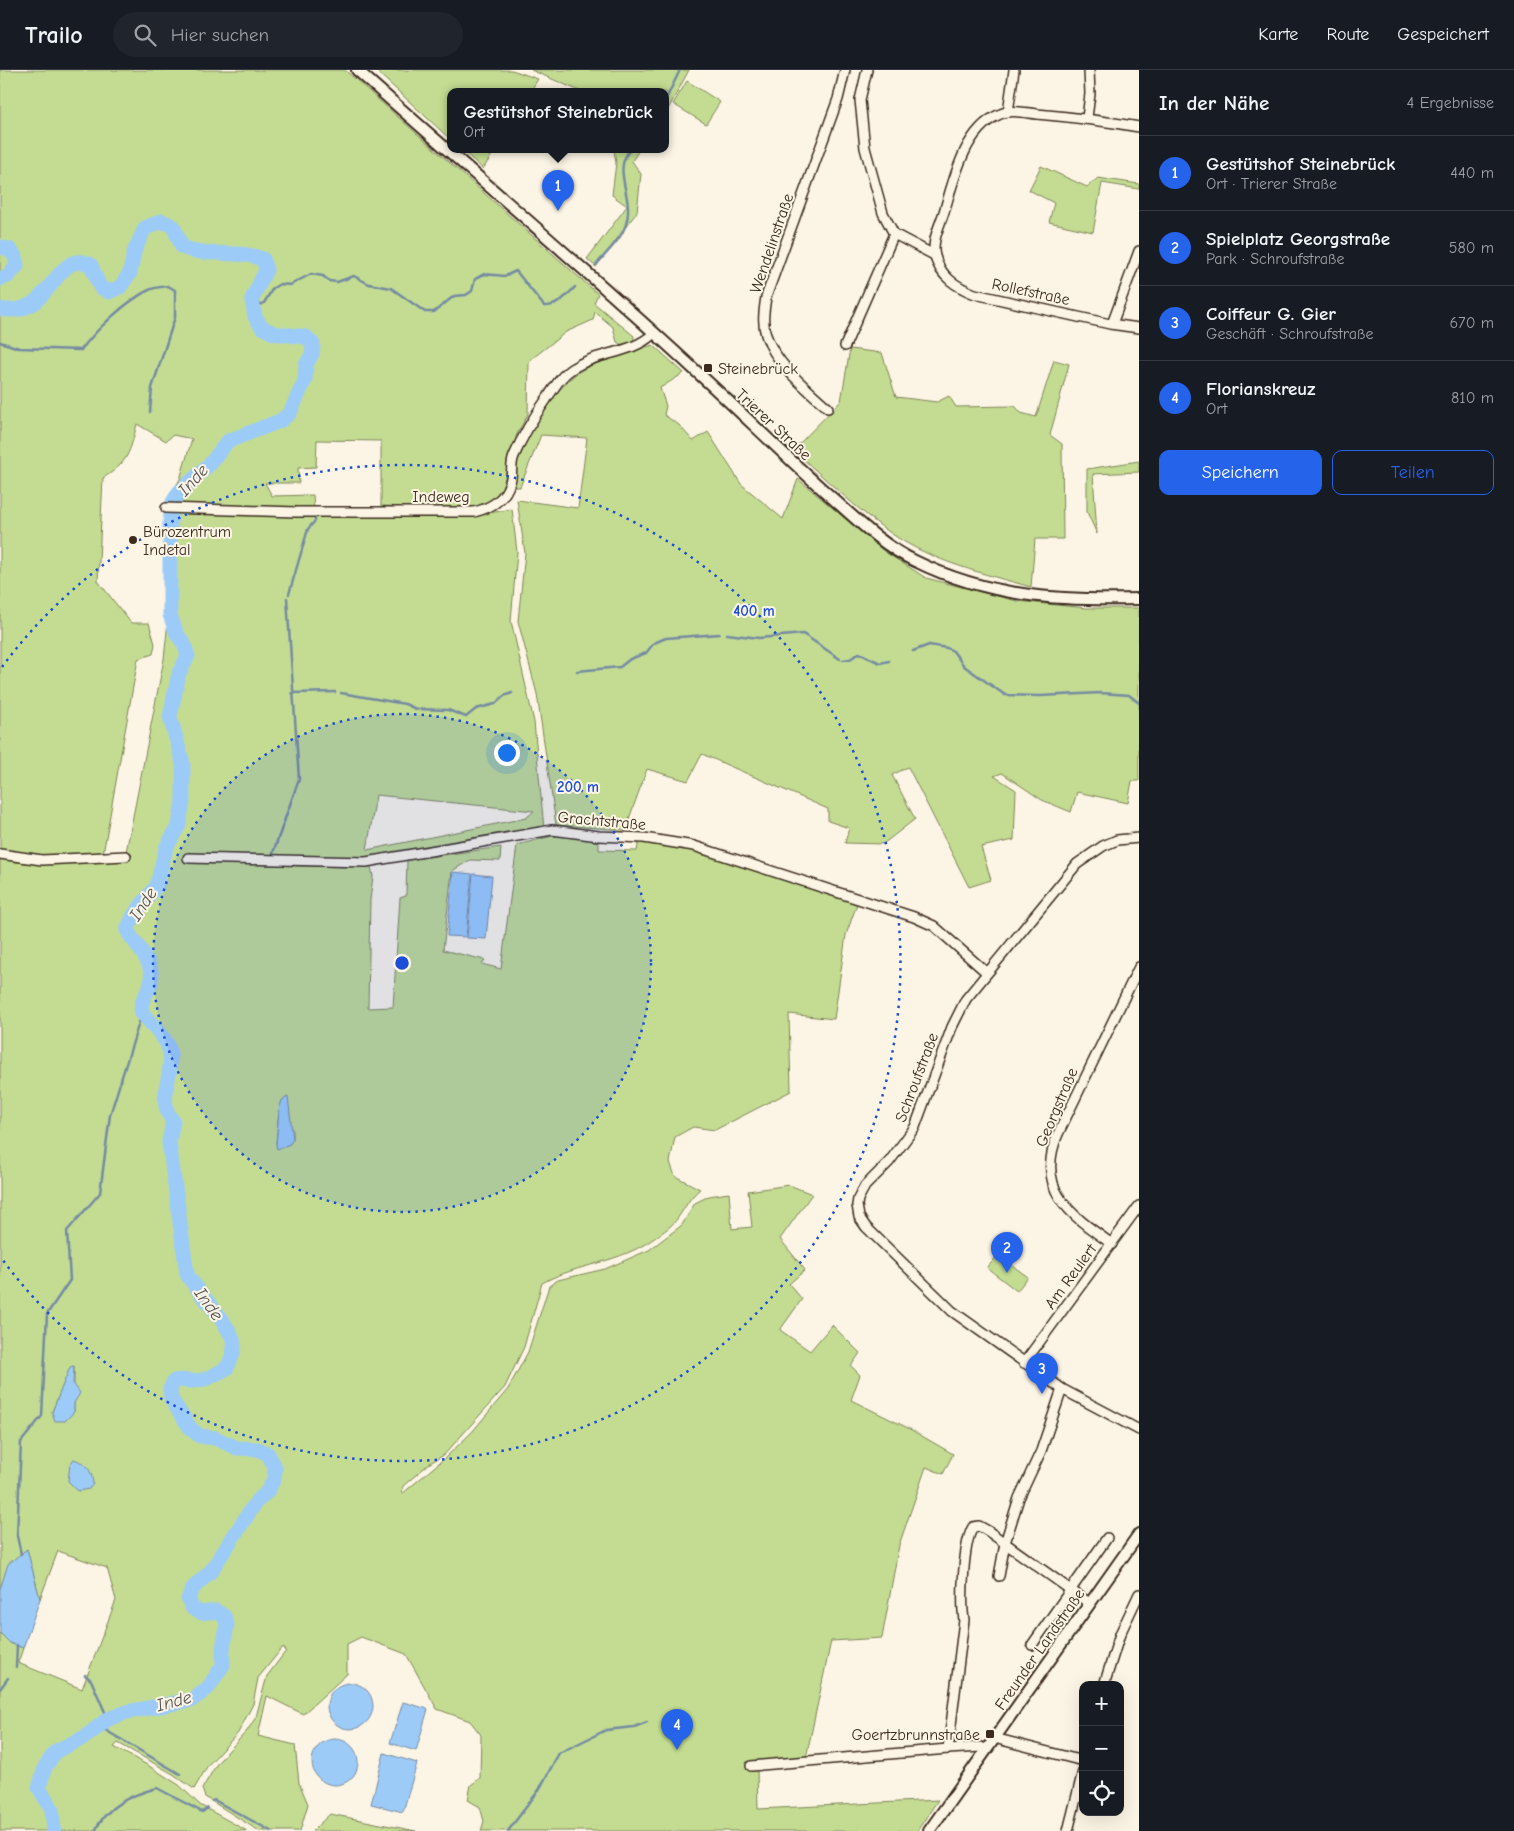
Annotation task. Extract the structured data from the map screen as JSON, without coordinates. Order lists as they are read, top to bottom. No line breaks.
{"streets":{"main road":["Trierer Straße","Freunder Landstraße"],"street":["Wendelinstraße","Rollefstraße","Indeweg","Grachtstraße","Schroufstraße","Georgstraße","Am Reulert"]},"crossings":[["Trierer Straße","Indeweg"],["Grachtstraße","Schroufstraße"],["Schroufstraße","Am Reulert"],["Georgstraße","Am Reulert"]],"water":["Inde"],"places":{"transit":["Steinebrück","Goertzbrunnstraße"],"other":["Bürozentrum Indetal"]},"page":{"header":"Trailo","search":"Hier suchen","nav":["Karte","Route","Gespeichert"],"heading":["In der Nähe","4 Ergebnisse"],"popup":["Gestütshof Steinebrück","Ort"],"list":[{"mark":"1","name":"Gestütshof Steinebrück","note":"Ort · Trierer Straße","value":"440 m"},{"mark":"2","name":"Spielplatz Georgstraße","note":"Park · Schroufstraße","value":"580 m"},{"mark":"3","name":"Coiffeur G. Gier","note":"Geschäft · Schroufstraße","value":"670 m"},{"mark":"4","name":"Florianskreuz","note":"Ort","value":"810 m"}],"pins":["1","2","3","4"],"buttons":["Speichern","Teilen"],"map_buttons":["+","−"]},"rings":["400 m","200 m"]}
